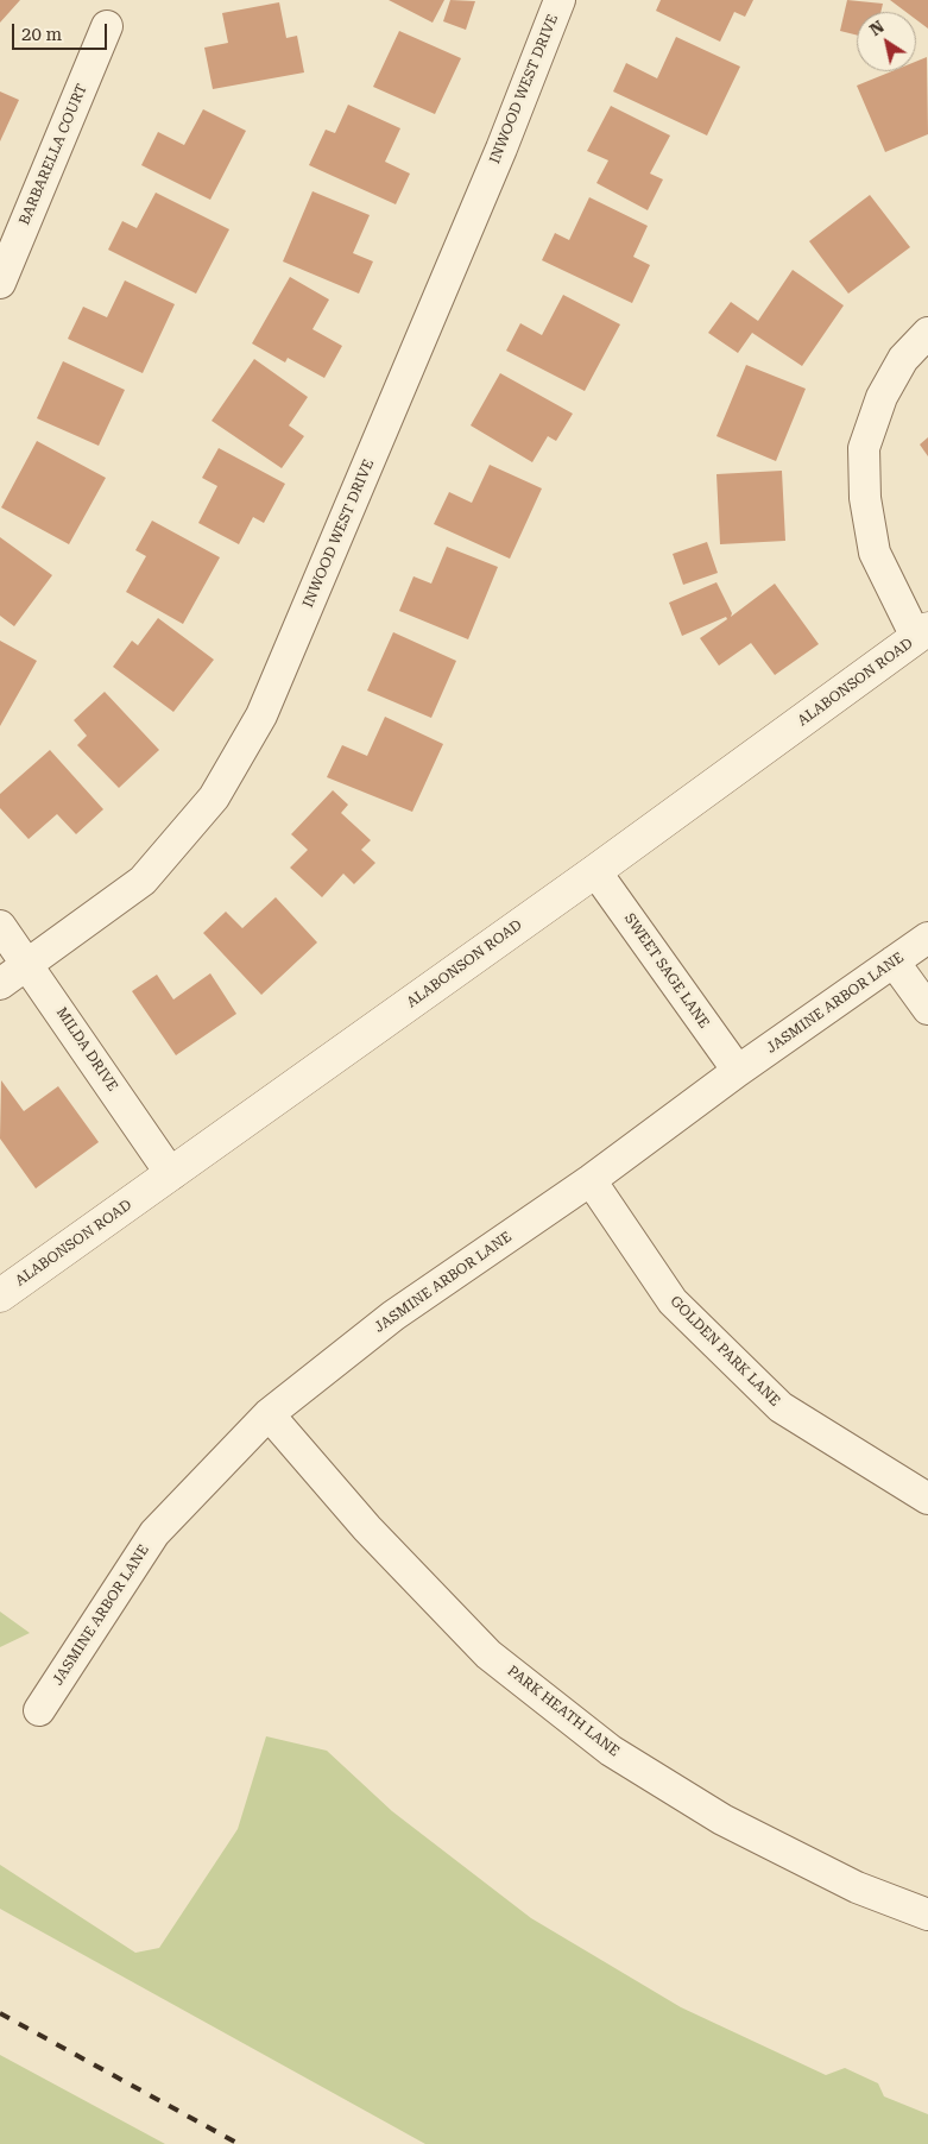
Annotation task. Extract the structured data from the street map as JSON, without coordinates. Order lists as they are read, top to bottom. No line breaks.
{"streets":{"street":["INWOOD WEST DRIVE","BARBARELLA COURT","ALABONSON ROAD","SWEET SAGE LANE","JASMINE ARBOR LANE","MILDA DRIVE","GOLDEN PARK LANE","PARK HEATH LANE"]},"crossings":[["INWOOD WEST DRIVE","MILDA DRIVE"],["ALABONSON ROAD","SWEET SAGE LANE"],["ALABONSON ROAD","MILDA DRIVE"],["SWEET SAGE LANE","JASMINE ARBOR LANE"],["JASMINE ARBOR LANE","GOLDEN PARK LANE"],["JASMINE ARBOR LANE","PARK HEATH LANE"]],"scale_bar":"20 m","north":"top left"}
